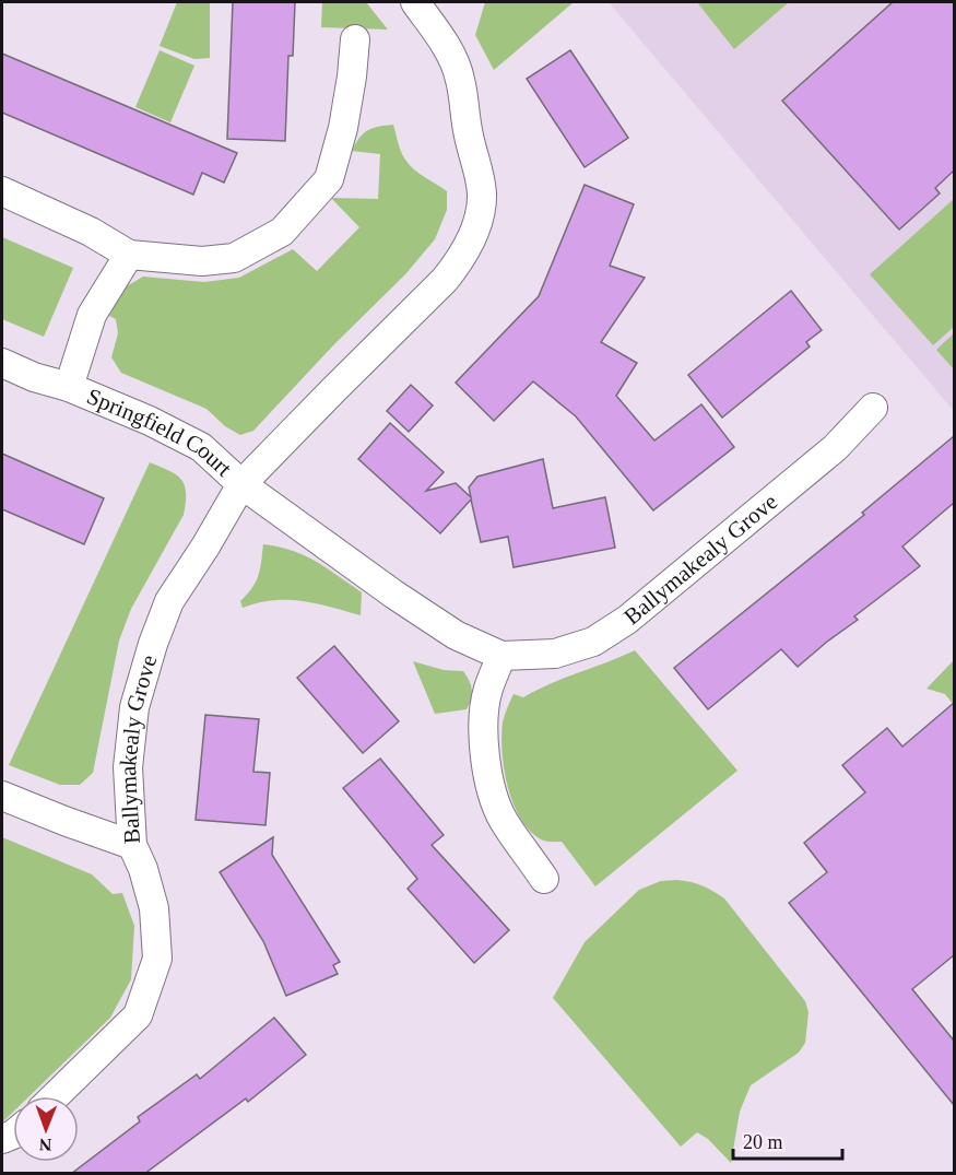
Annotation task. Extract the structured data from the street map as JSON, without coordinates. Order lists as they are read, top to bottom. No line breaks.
{"streets":{"street":["Springfield Court","Ballymakealy Grove"]},"crossings":[["Springfield Court","Ballymakealy Grove"]],"scale_bar":"20 m","north":"bottom"}
